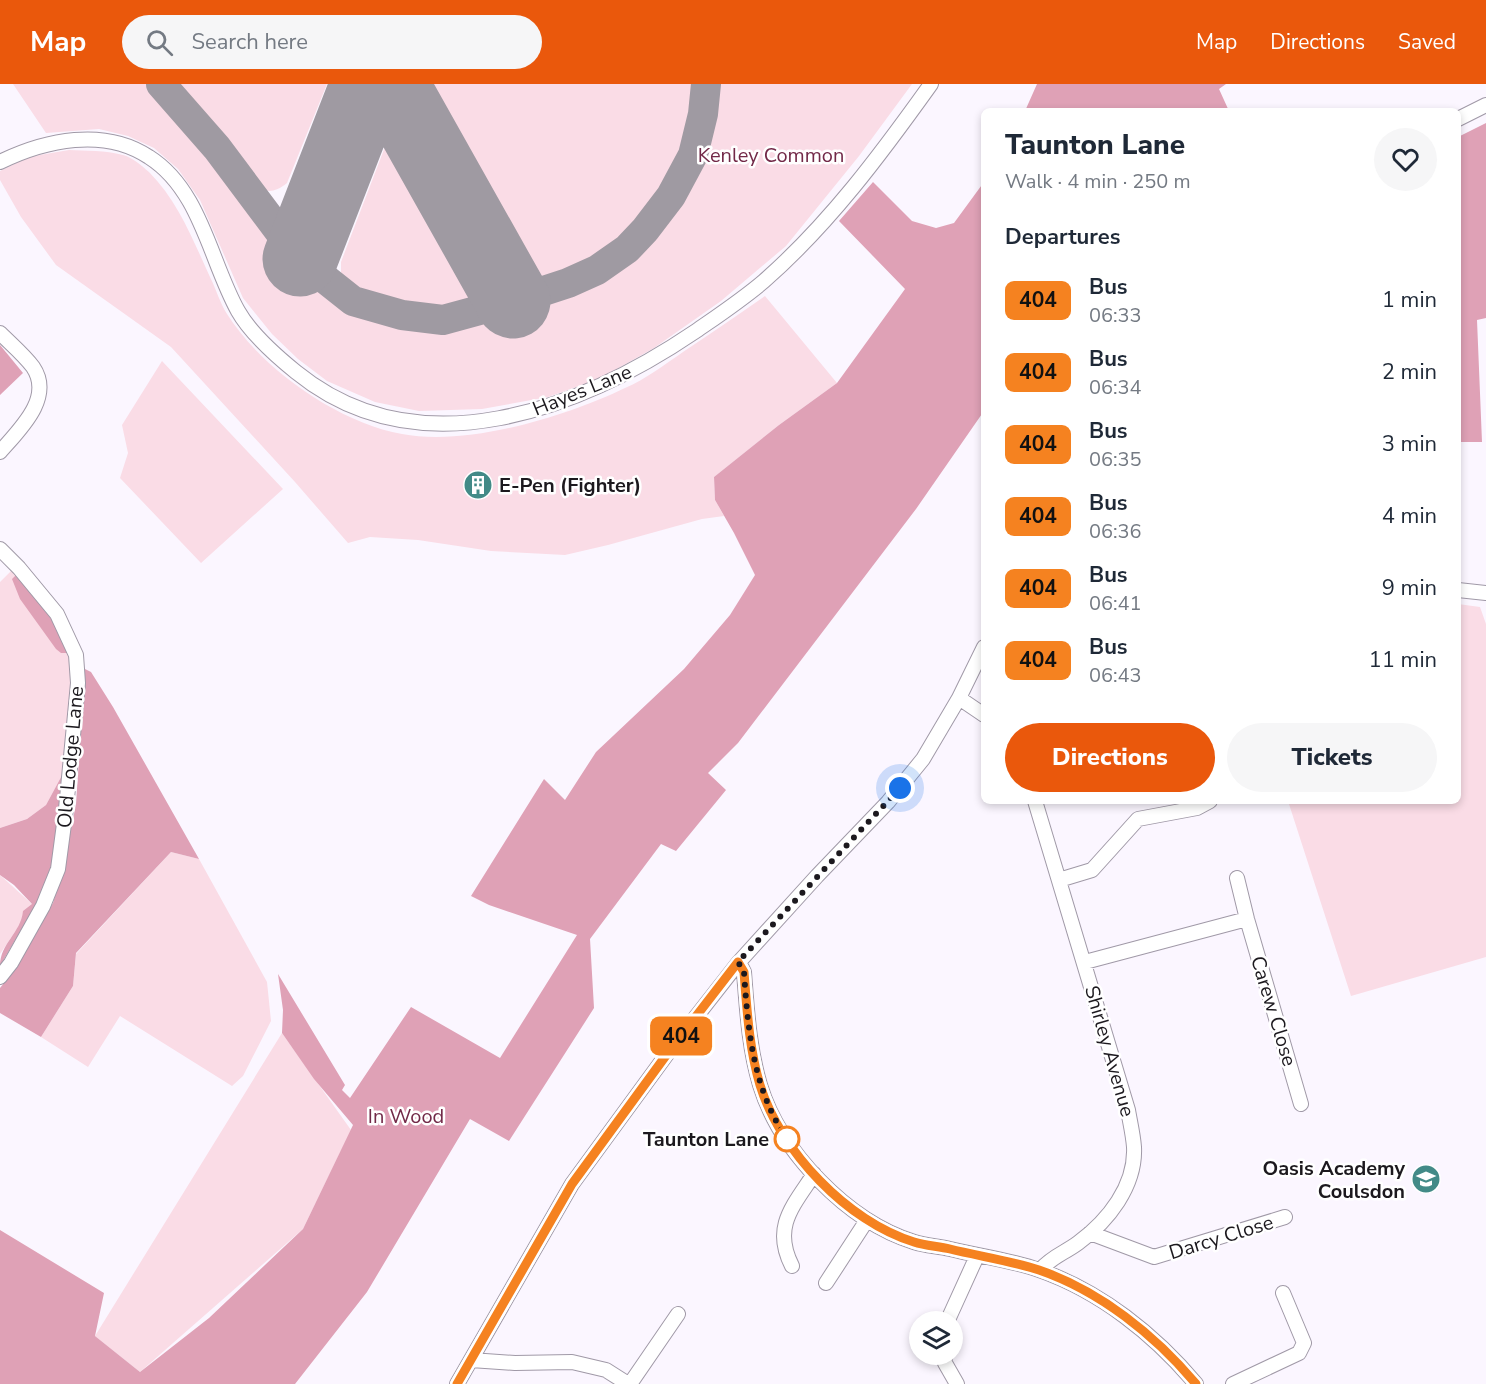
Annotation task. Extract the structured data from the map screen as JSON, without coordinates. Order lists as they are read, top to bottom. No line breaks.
{"streets":{"street":["Hayes Lane","Old Lodge Lane","Carew Close","Shirley Avenue","Darcy Close"]},"crossings":[["Shirley Avenue","Darcy Close"]],"parks":["Kenley Common","In Wood"],"places":{"building":["E-Pen (Fighter)"],"other":["Taunton Lane"],"school or university":["Oasis Academy Coulsdon"]},"lines":["bus line 404"],"page":{"header":"Map","search":"Search here","nav":["Map","Directions","Saved"],"on_map":"404","heading":[["Taunton Lane","Walk · 4 min · 250 m"],"Departures"],"list":[{"mark":"404","name":"Bus","note":"06:33","value":"1 min"},{"mark":"404","name":"Bus","note":"06:34","value":"2 min"},{"mark":"404","name":"Bus","note":"06:35","value":"3 min"},{"mark":"404","name":"Bus","note":"06:36","value":"4 min"},{"mark":"404","name":"Bus","note":"06:41","value":"9 min"},{"mark":"404","name":"Bus","note":"06:43","value":"11 min"}],"buttons":["Directions","Tickets"]}}
